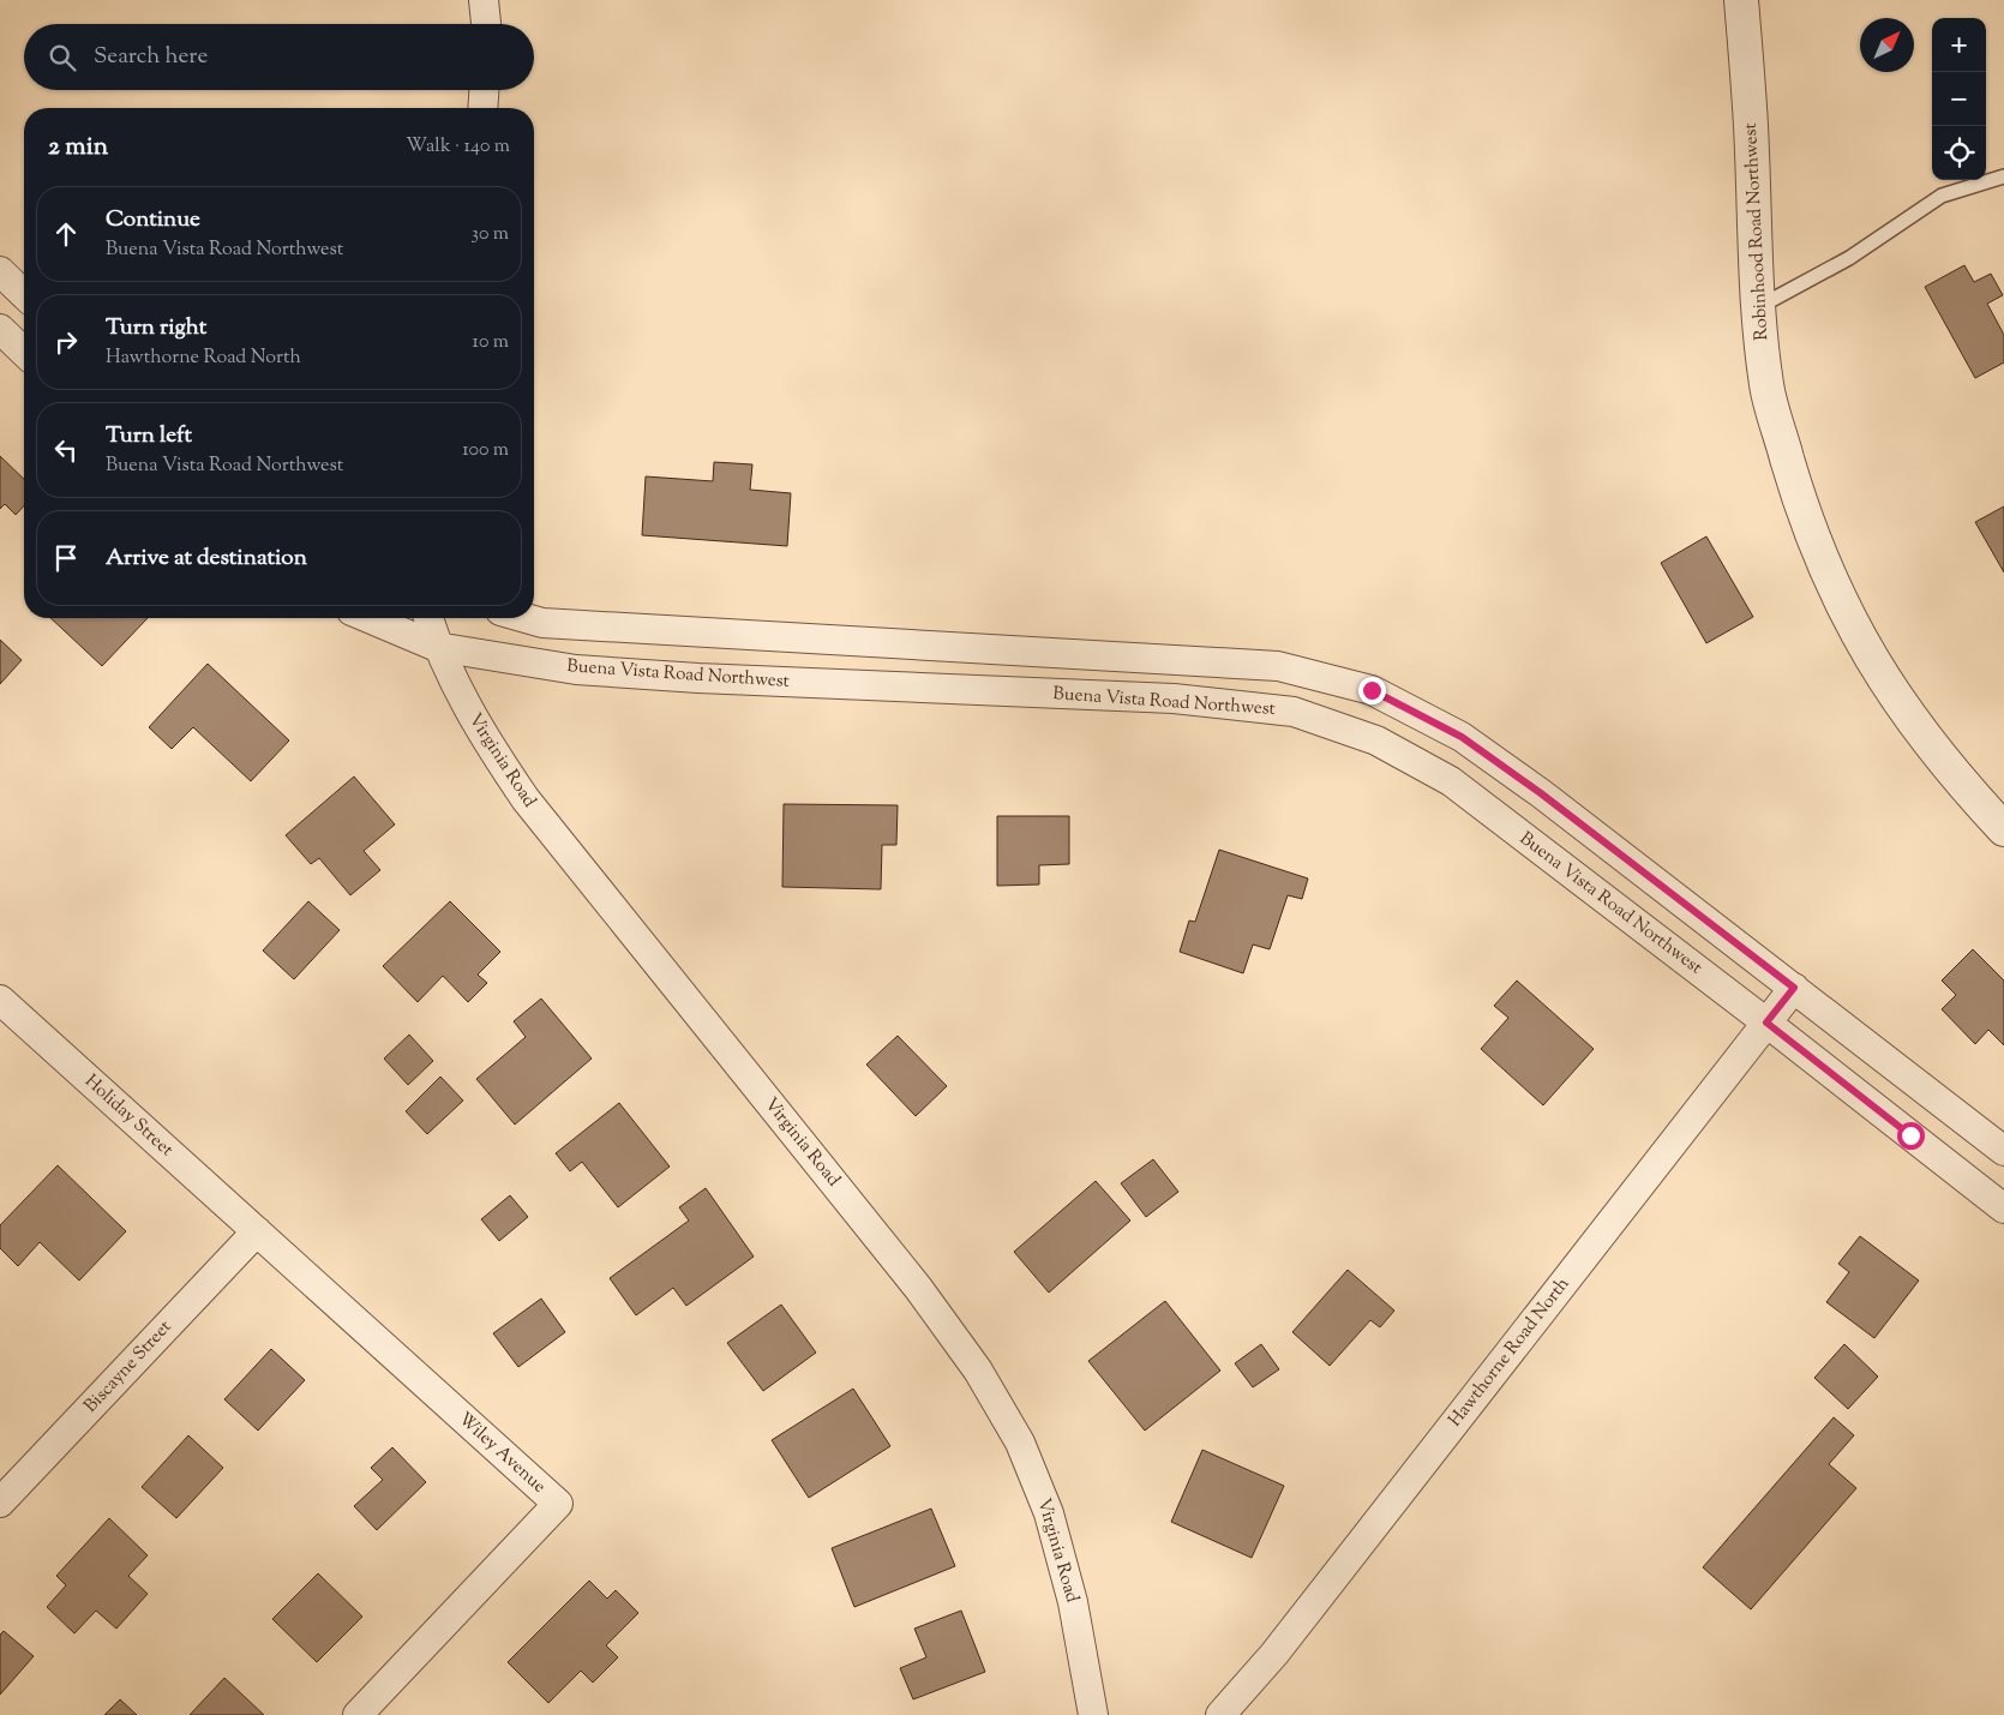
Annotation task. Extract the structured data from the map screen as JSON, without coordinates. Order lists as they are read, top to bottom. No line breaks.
{"streets":{"street":["Robinhood Road Northwest","Buena Vista Road Northwest","Virginia Road","Holiday Street","Hawthorne Road North","Biscayne Street","Wiley Avenue"]},"crossings":[["Buena Vista Road Northwest","Virginia Road"],["Buena Vista Road Northwest","Hawthorne Road North"],["Holiday Street","Biscayne Street"],["Holiday Street","Wiley Avenue"],["Biscayne Street","Wiley Avenue"]],"north":"top right","page":{"map_buttons":["+","−"],"search":"Search here","heading":["2 min","Walk · 140 m"],"list":[["Continue","Buena Vista Road Northwest","30 m"],["Turn right","Hawthorne Road North","10 m"],["Turn left","Buena Vista Road Northwest","100 m"],"Arrive at destination"]}}
